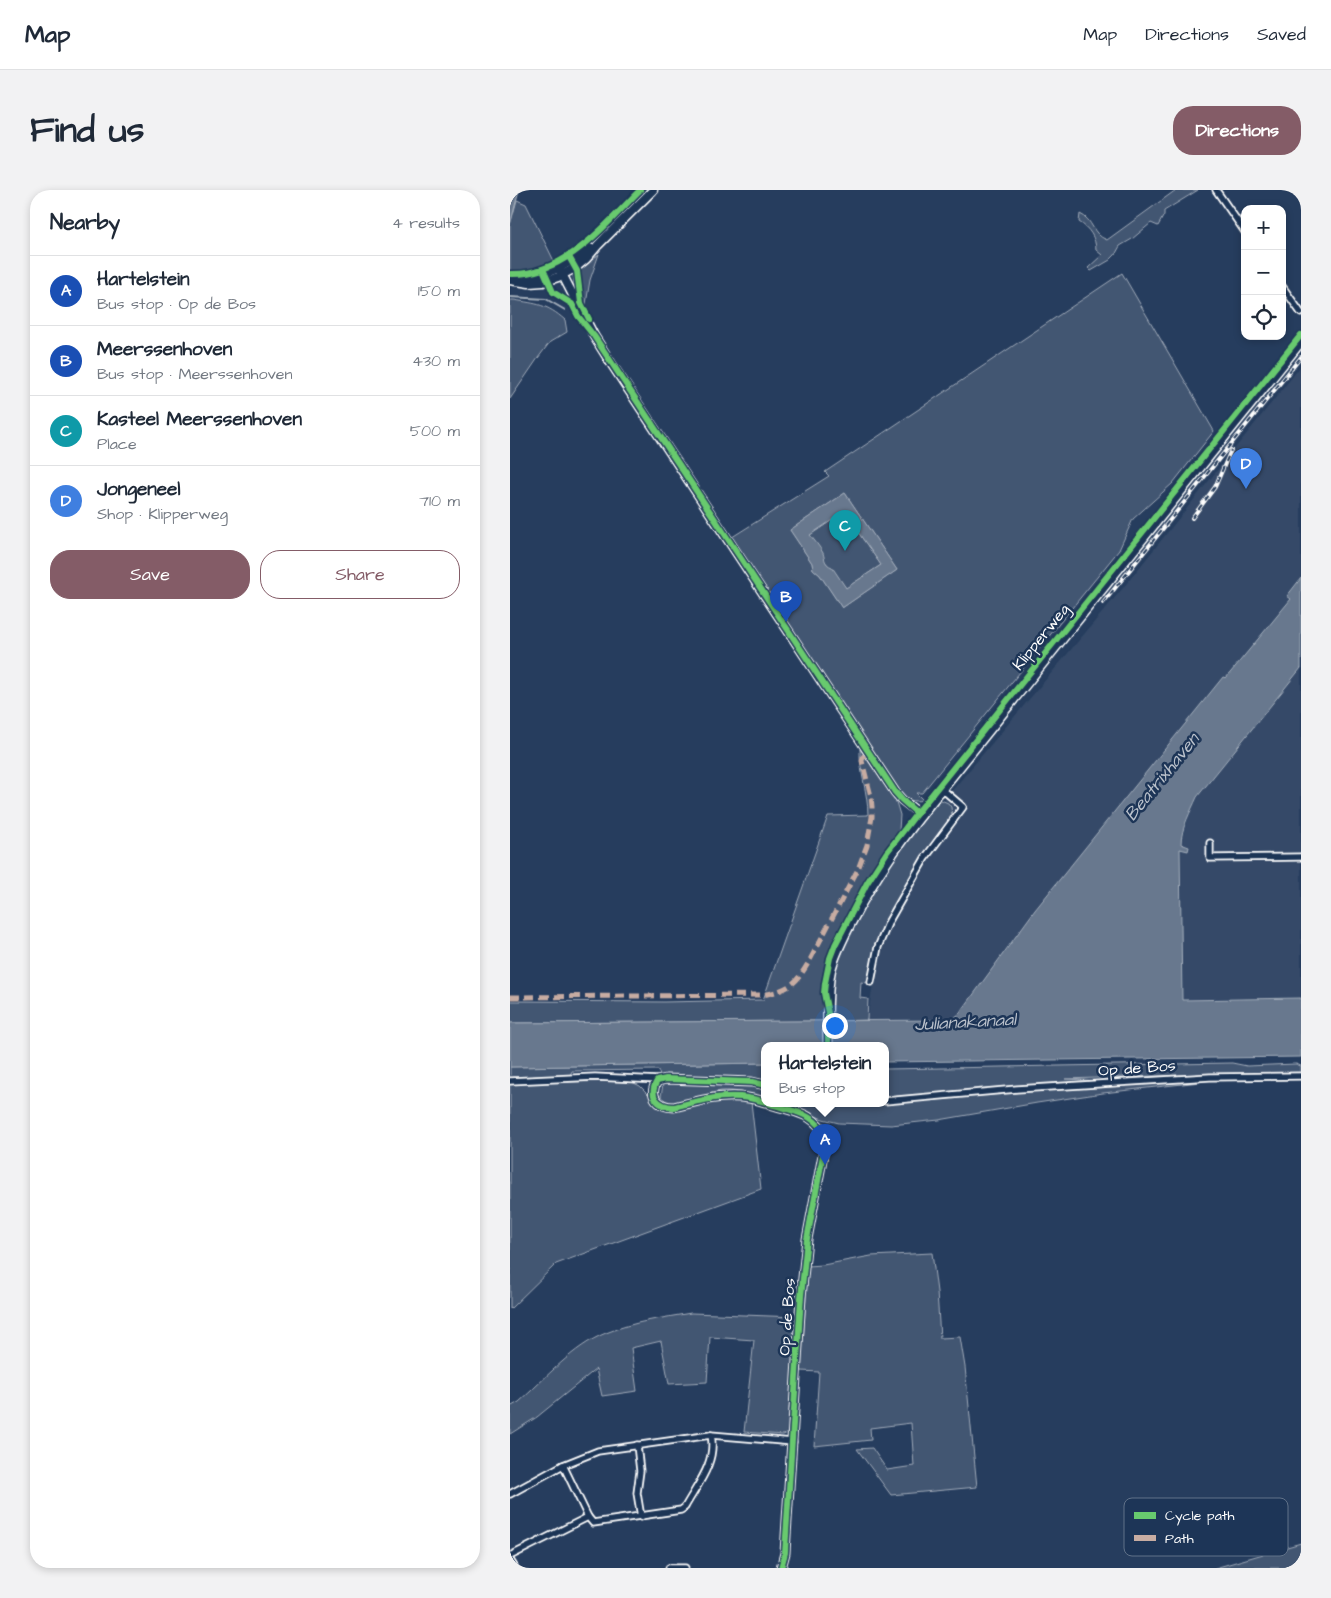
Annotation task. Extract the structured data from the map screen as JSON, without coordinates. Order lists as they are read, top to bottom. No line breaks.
{"streets":{"street":["Klipperweg","Op de Bos"]},"water":["Beatrixhaven","Julianakanaal"],"legend":["Cycle path","Path"],"page":{"header":"Map","nav":["Map","Directions","Saved"],"title":"Find us","buttons":["Directions",["Save","Share"]],"heading":["Nearby","4 results"],"map_buttons":["+","−"],"list":[{"mark":"A","name":"Hartelstein","note":"Bus stop · Op de Bos","value":"150 m"},{"mark":"B","name":"Meerssenhoven","note":"Bus stop · Meerssenhoven","value":"430 m"},{"mark":"C","name":"Kasteel Meerssenhoven","note":"Place","value":"500 m"},{"mark":"D","name":"Jongeneel","note":"Shop · Klipperweg","value":"710 m"}],"pins":["D","C","B","A"],"popup":["Hartelstein","Bus stop"]}}
